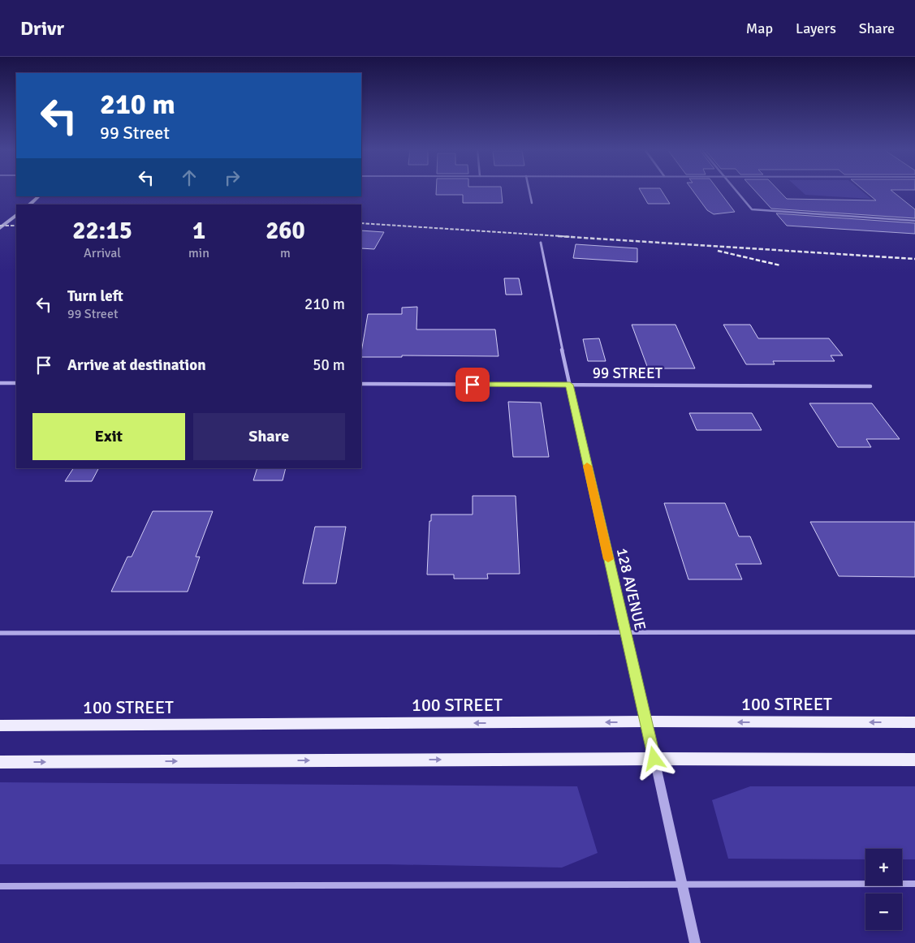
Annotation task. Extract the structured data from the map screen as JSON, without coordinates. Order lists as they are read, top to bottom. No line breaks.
{"streets":{"main road":["100 STREET"],"street":["99 STREET","128 AVENUE"]},"crossings":[["99 STREET","128 AVENUE"],["128 AVENUE","100 STREET"]],"page":{"header":"Drivr","nav":["Map","Layers","Share"],"turn":["210 m","99 Street"],"eta":["22:15","Arrival","1","min","260","m"],"list":[{"name":"Turn left","note":"99 Street","value":"210 m"},{"name":"Arrive at destination","value":"50 m"}],"buttons":["Exit","Share"],"map_buttons":["+","−"]}}
